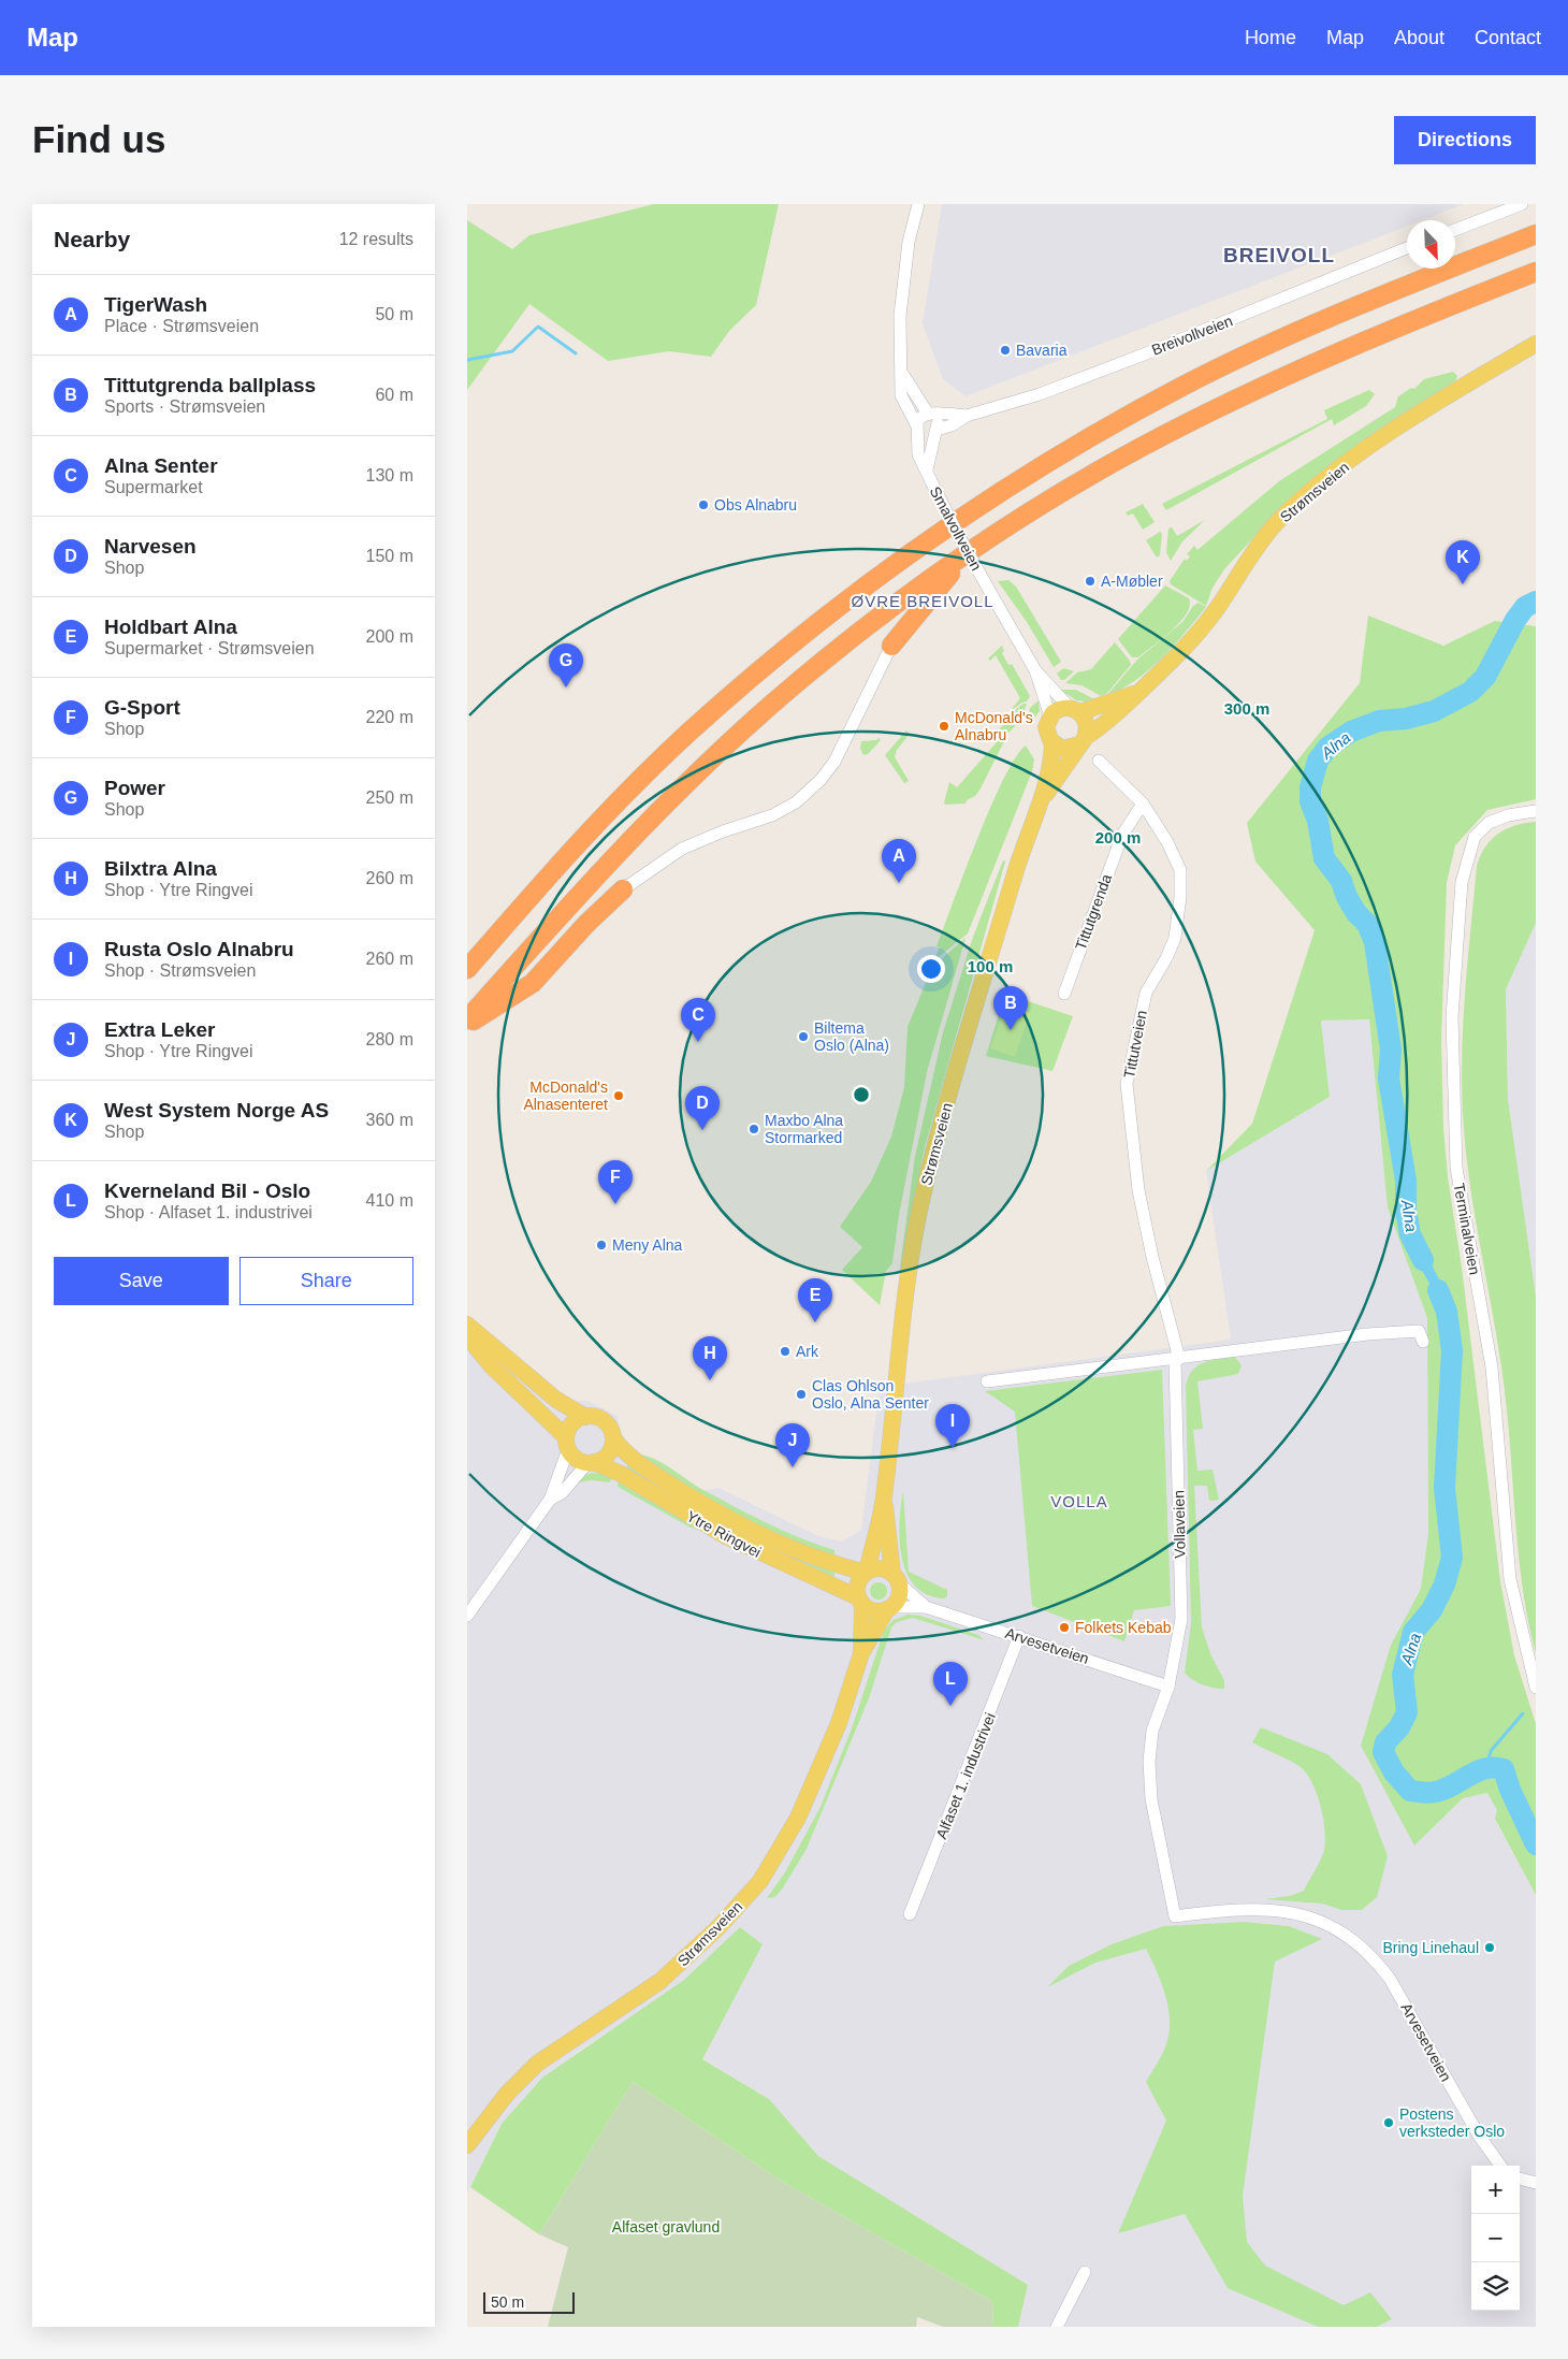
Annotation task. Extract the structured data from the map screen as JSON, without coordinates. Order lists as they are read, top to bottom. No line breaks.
{"streets":{"main road":["Strømsveien","Ytre Ringvei"],"street":["Breivollveien","Smalvollveien","Tittutgrenda","Tittutveien","Terminalveien","Vollaveien","Arvesetveien","Alfaset 1. industrivei"]},"crossings":[["Breivollveien","Smalvollveien"],["Strømsveien","Smalvollveien"],["Strømsveien","Ytre Ringvei"],["Strømsveien","Arvesetveien"],["Tittutgrenda","Tittutveien"],["Tittutveien","Vollaveien"],["Vollaveien","Arvesetveien"],["Ytre Ringvei","Arvesetveien"],["Arvesetveien","Alfaset 1. industrivei"]],"districts":["BREIVOLL","ØVRE BREIVOLL","VOLLA"],"water":["Alna"],"parks":["Alfaset gravlund"],"places":["Bavaria","Obs Alnabru","A-Møbler","McDonald's Alnabru","Biltema Oslo (Alna)","McDonald's Alnasenteret","Maxbo Alna Stormarked","Meny Alna","Ark","Clas Ohlson Oslo, Alna Senter","Folkets Kebab","Bring Linehaul","Postens verksteder Oslo"],"scale_bar":"50 m","north":"bottom right","page":{"header":"Map","nav":["Home","Map","About","Contact"],"buttons":["Directions",["Save","Share"]],"title":"Find us","heading":["Nearby","12 results"],"list":[{"mark":"A","name":"TigerWash","note":"Place · Strømsveien","value":"50 m"},{"mark":"B","name":"Tittutgrenda ballplass","note":"Sports · Strømsveien","value":"60 m"},{"mark":"C","name":"Alna Senter","note":"Supermarket","value":"130 m"},{"mark":"D","name":"Narvesen","note":"Shop","value":"150 m"},{"mark":"E","name":"Holdbart Alna","note":"Supermarket · Strømsveien","value":"200 m"},{"mark":"F","name":"G-Sport","note":"Shop","value":"220 m"},{"mark":"G","name":"Power","note":"Shop","value":"250 m"},{"mark":"H","name":"Bilxtra Alna","note":"Shop · Ytre Ringvei","value":"260 m"},{"mark":"I","name":"Rusta Oslo Alnabru","note":"Shop · Strømsveien","value":"260 m"},{"mark":"J","name":"Extra Leker","note":"Shop · Ytre Ringvei","value":"280 m"},{"mark":"K","name":"West System Norge AS","note":"Shop","value":"360 m"},{"mark":"L","name":"Kverneland Bil - Oslo","note":"Shop · Alfaset 1. industrivei","value":"410 m"}],"pins":["K","G","A","B","C","D","F","E","H","I","J","L"],"map_buttons":["+","−"],"scale":"50 m"},"rings":["300 m","200 m","100 m"]}
